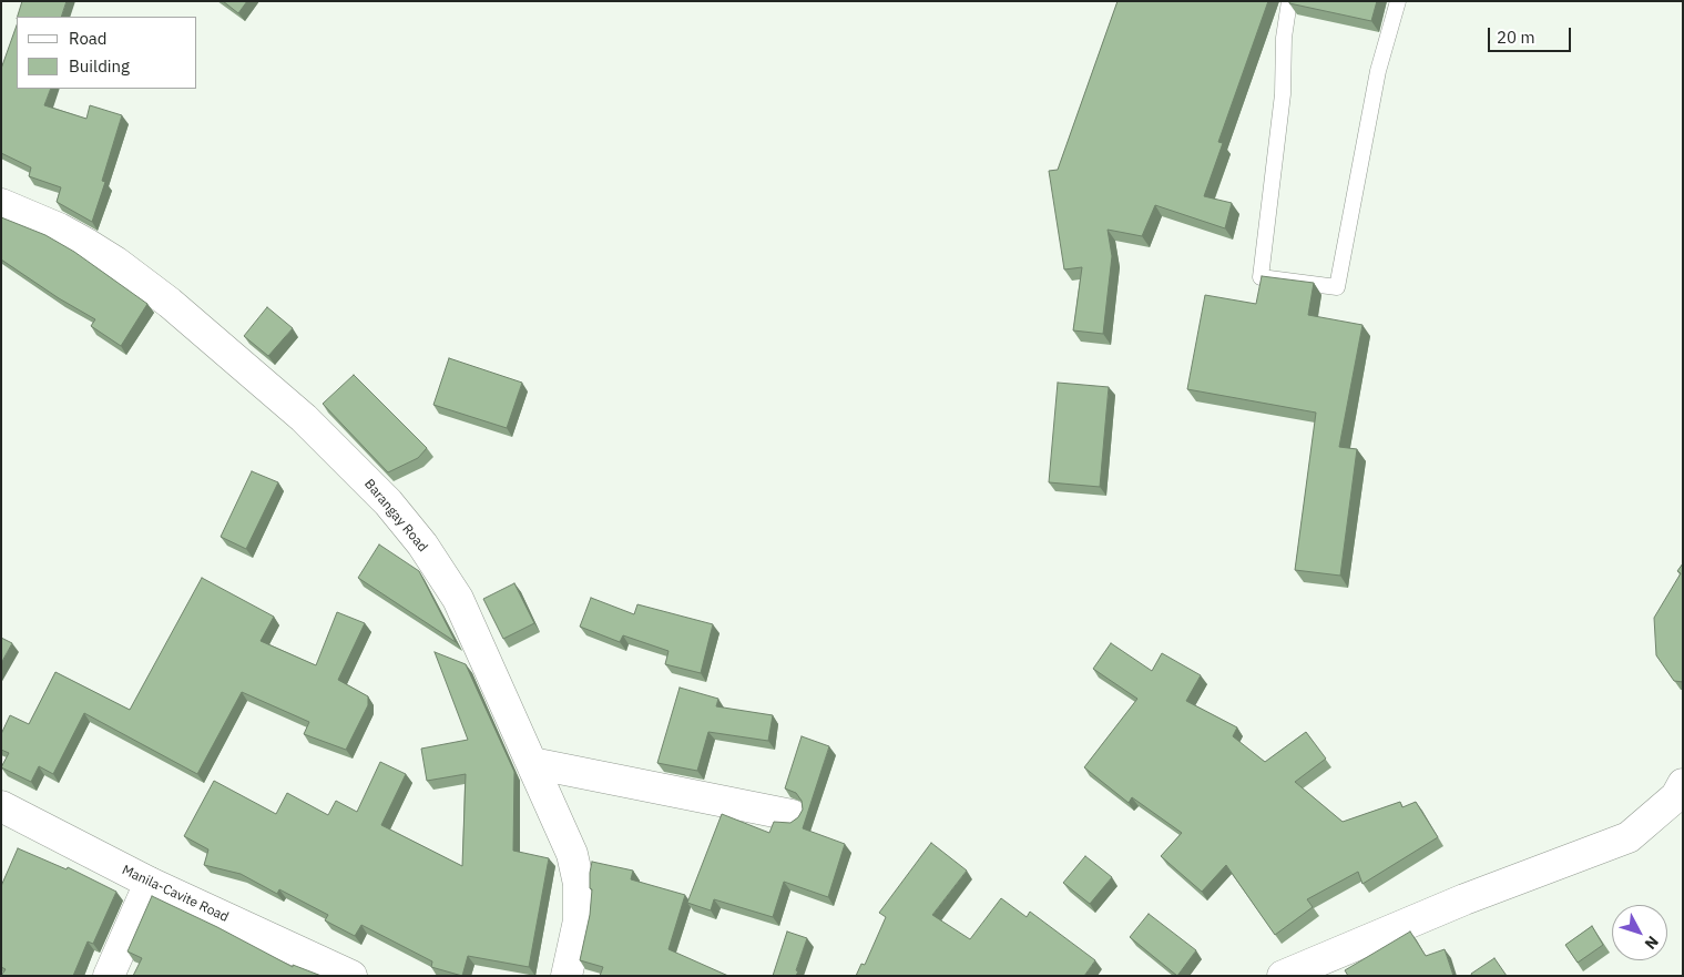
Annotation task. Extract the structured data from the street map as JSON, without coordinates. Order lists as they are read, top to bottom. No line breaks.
{"streets":{"street":["Barangay Road","Manila-Cavite Road"]},"legend":["Road","Building"],"scale_bar":"20 m","north":"bottom right"}
